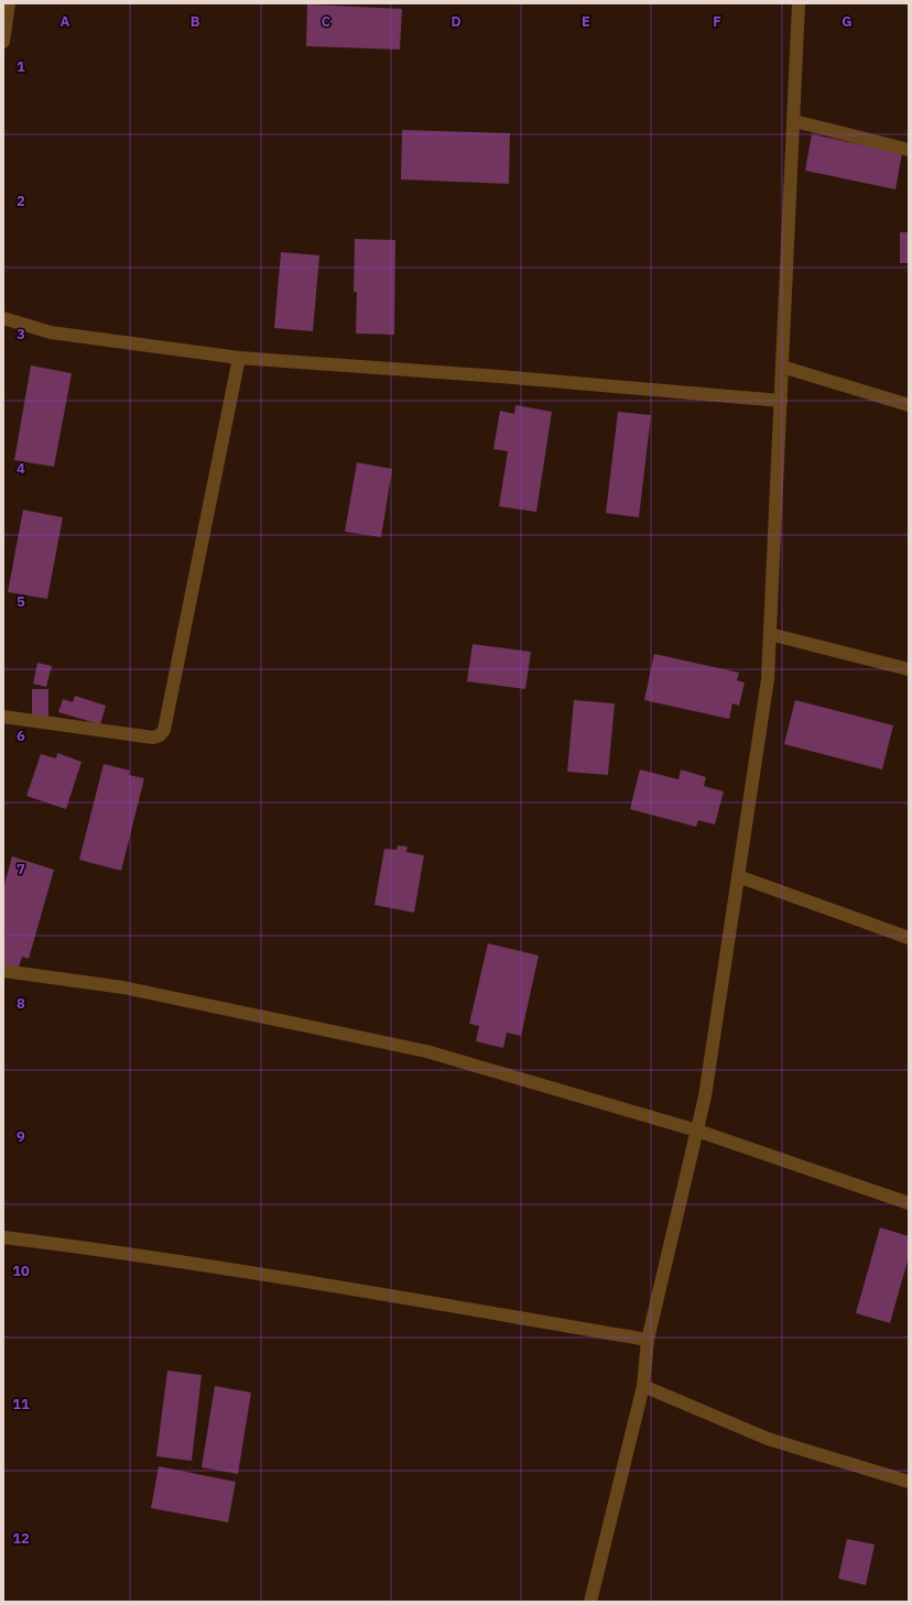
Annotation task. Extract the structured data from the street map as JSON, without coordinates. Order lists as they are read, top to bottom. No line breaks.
{"grid":{"columns":["A","B","C","D","E","F","G"],"rows":["1","2","3","4","5","6","7","8","9","10","11","12"]}}
